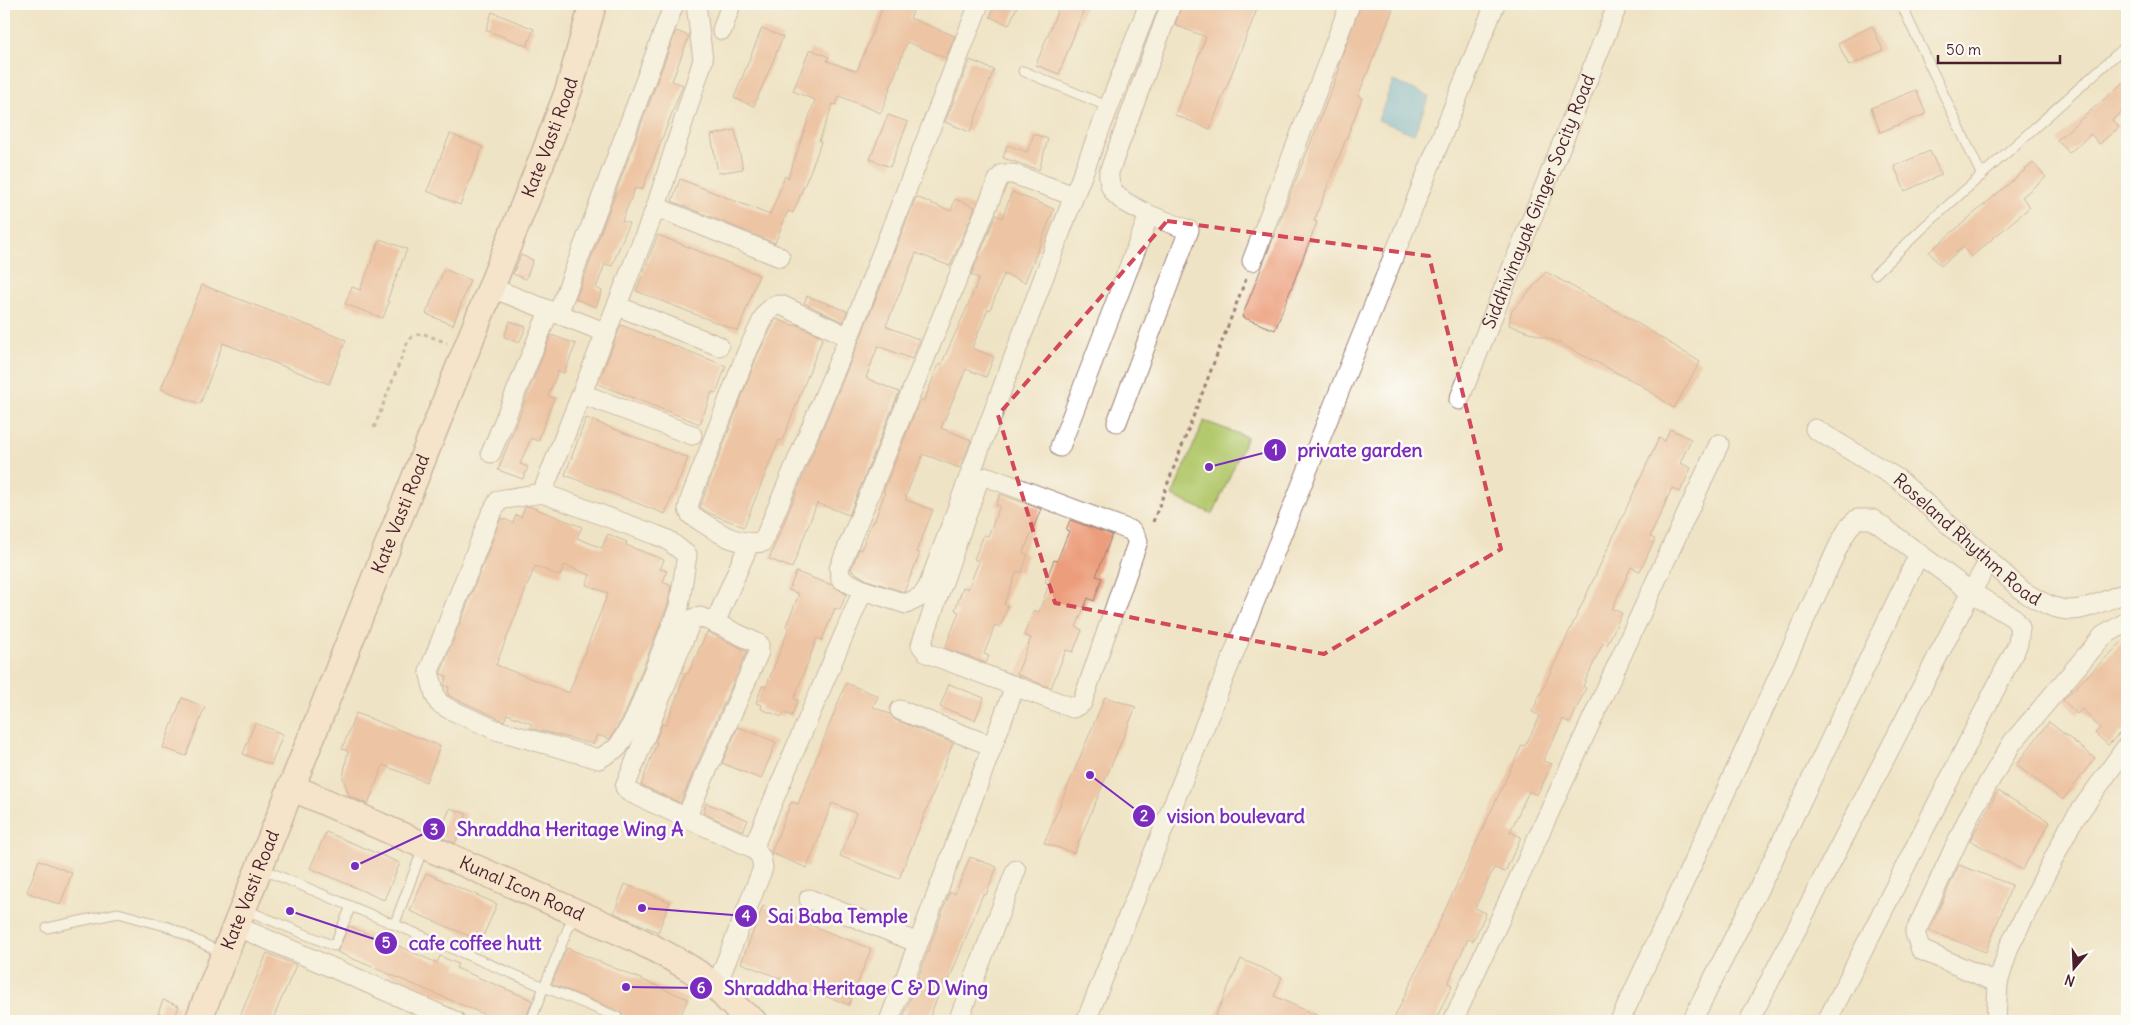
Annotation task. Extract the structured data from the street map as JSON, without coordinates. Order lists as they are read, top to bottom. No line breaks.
{"streets":{"street":["Kate Vasti Road","Siddhivinayak Ginger Socity Road","Roseland Rhythm Road","Kunal Icon Road"]},"crossings":[["Kate Vasti Road","Kunal Icon Road"]],"places":["private garden","vision boulevard","Shraddha Heritage Wing A","Sai Baba Temple","cafe coffee hutt","Shraddha Heritage C & D Wing"],"scale_bar":"50 m","north":"bottom"}
